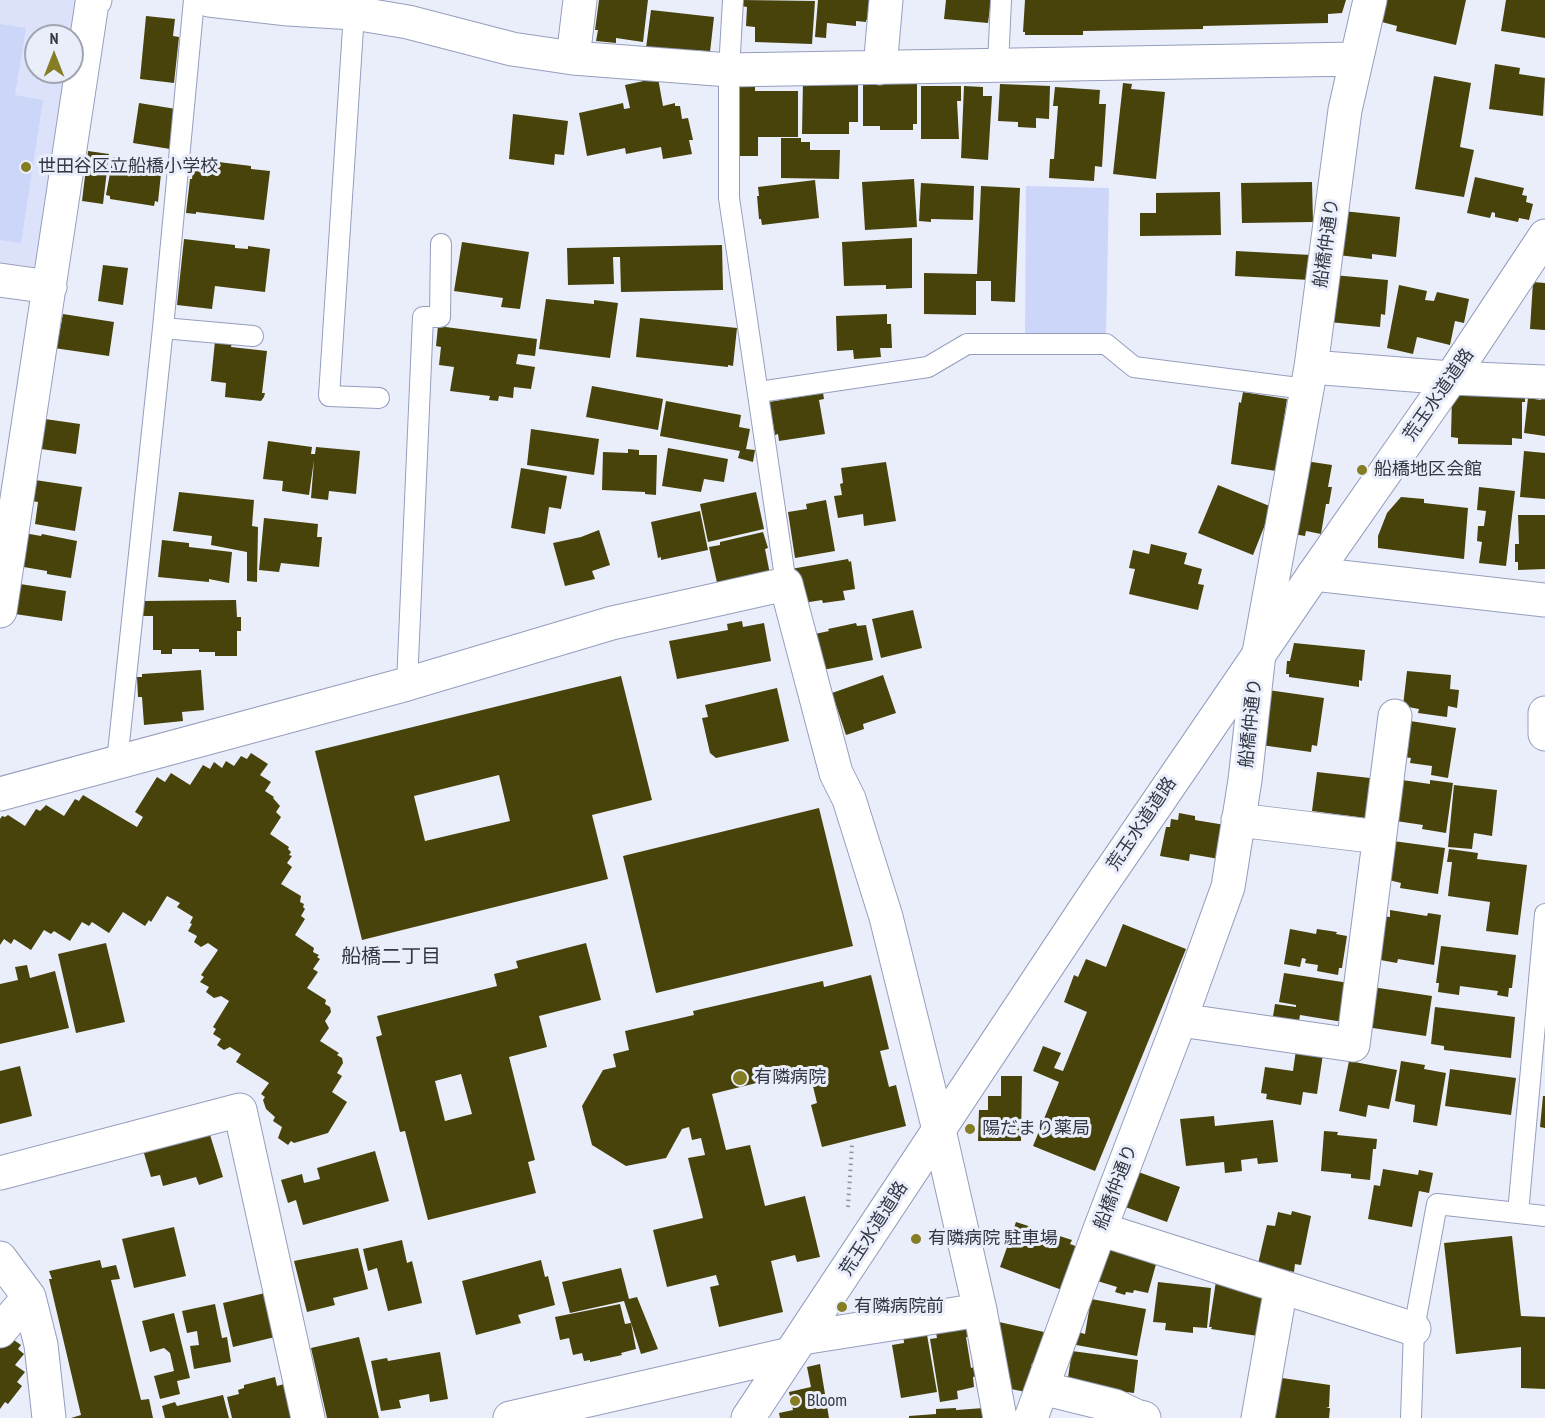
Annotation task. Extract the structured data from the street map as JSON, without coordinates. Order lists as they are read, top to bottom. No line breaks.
{"streets":{"street":["船橋仲通り","荒玉水道道路"]},"crossings":[["船橋仲通り","荒玉水道道路"]],"districts":["船橋二丁目"],"places":["世田谷区立船橋小学校","船橋地区会館","有隣病院","陽だまり薬局","有隣病院 駐車場","有隣病院前","Bloom"],"north":"top"}
